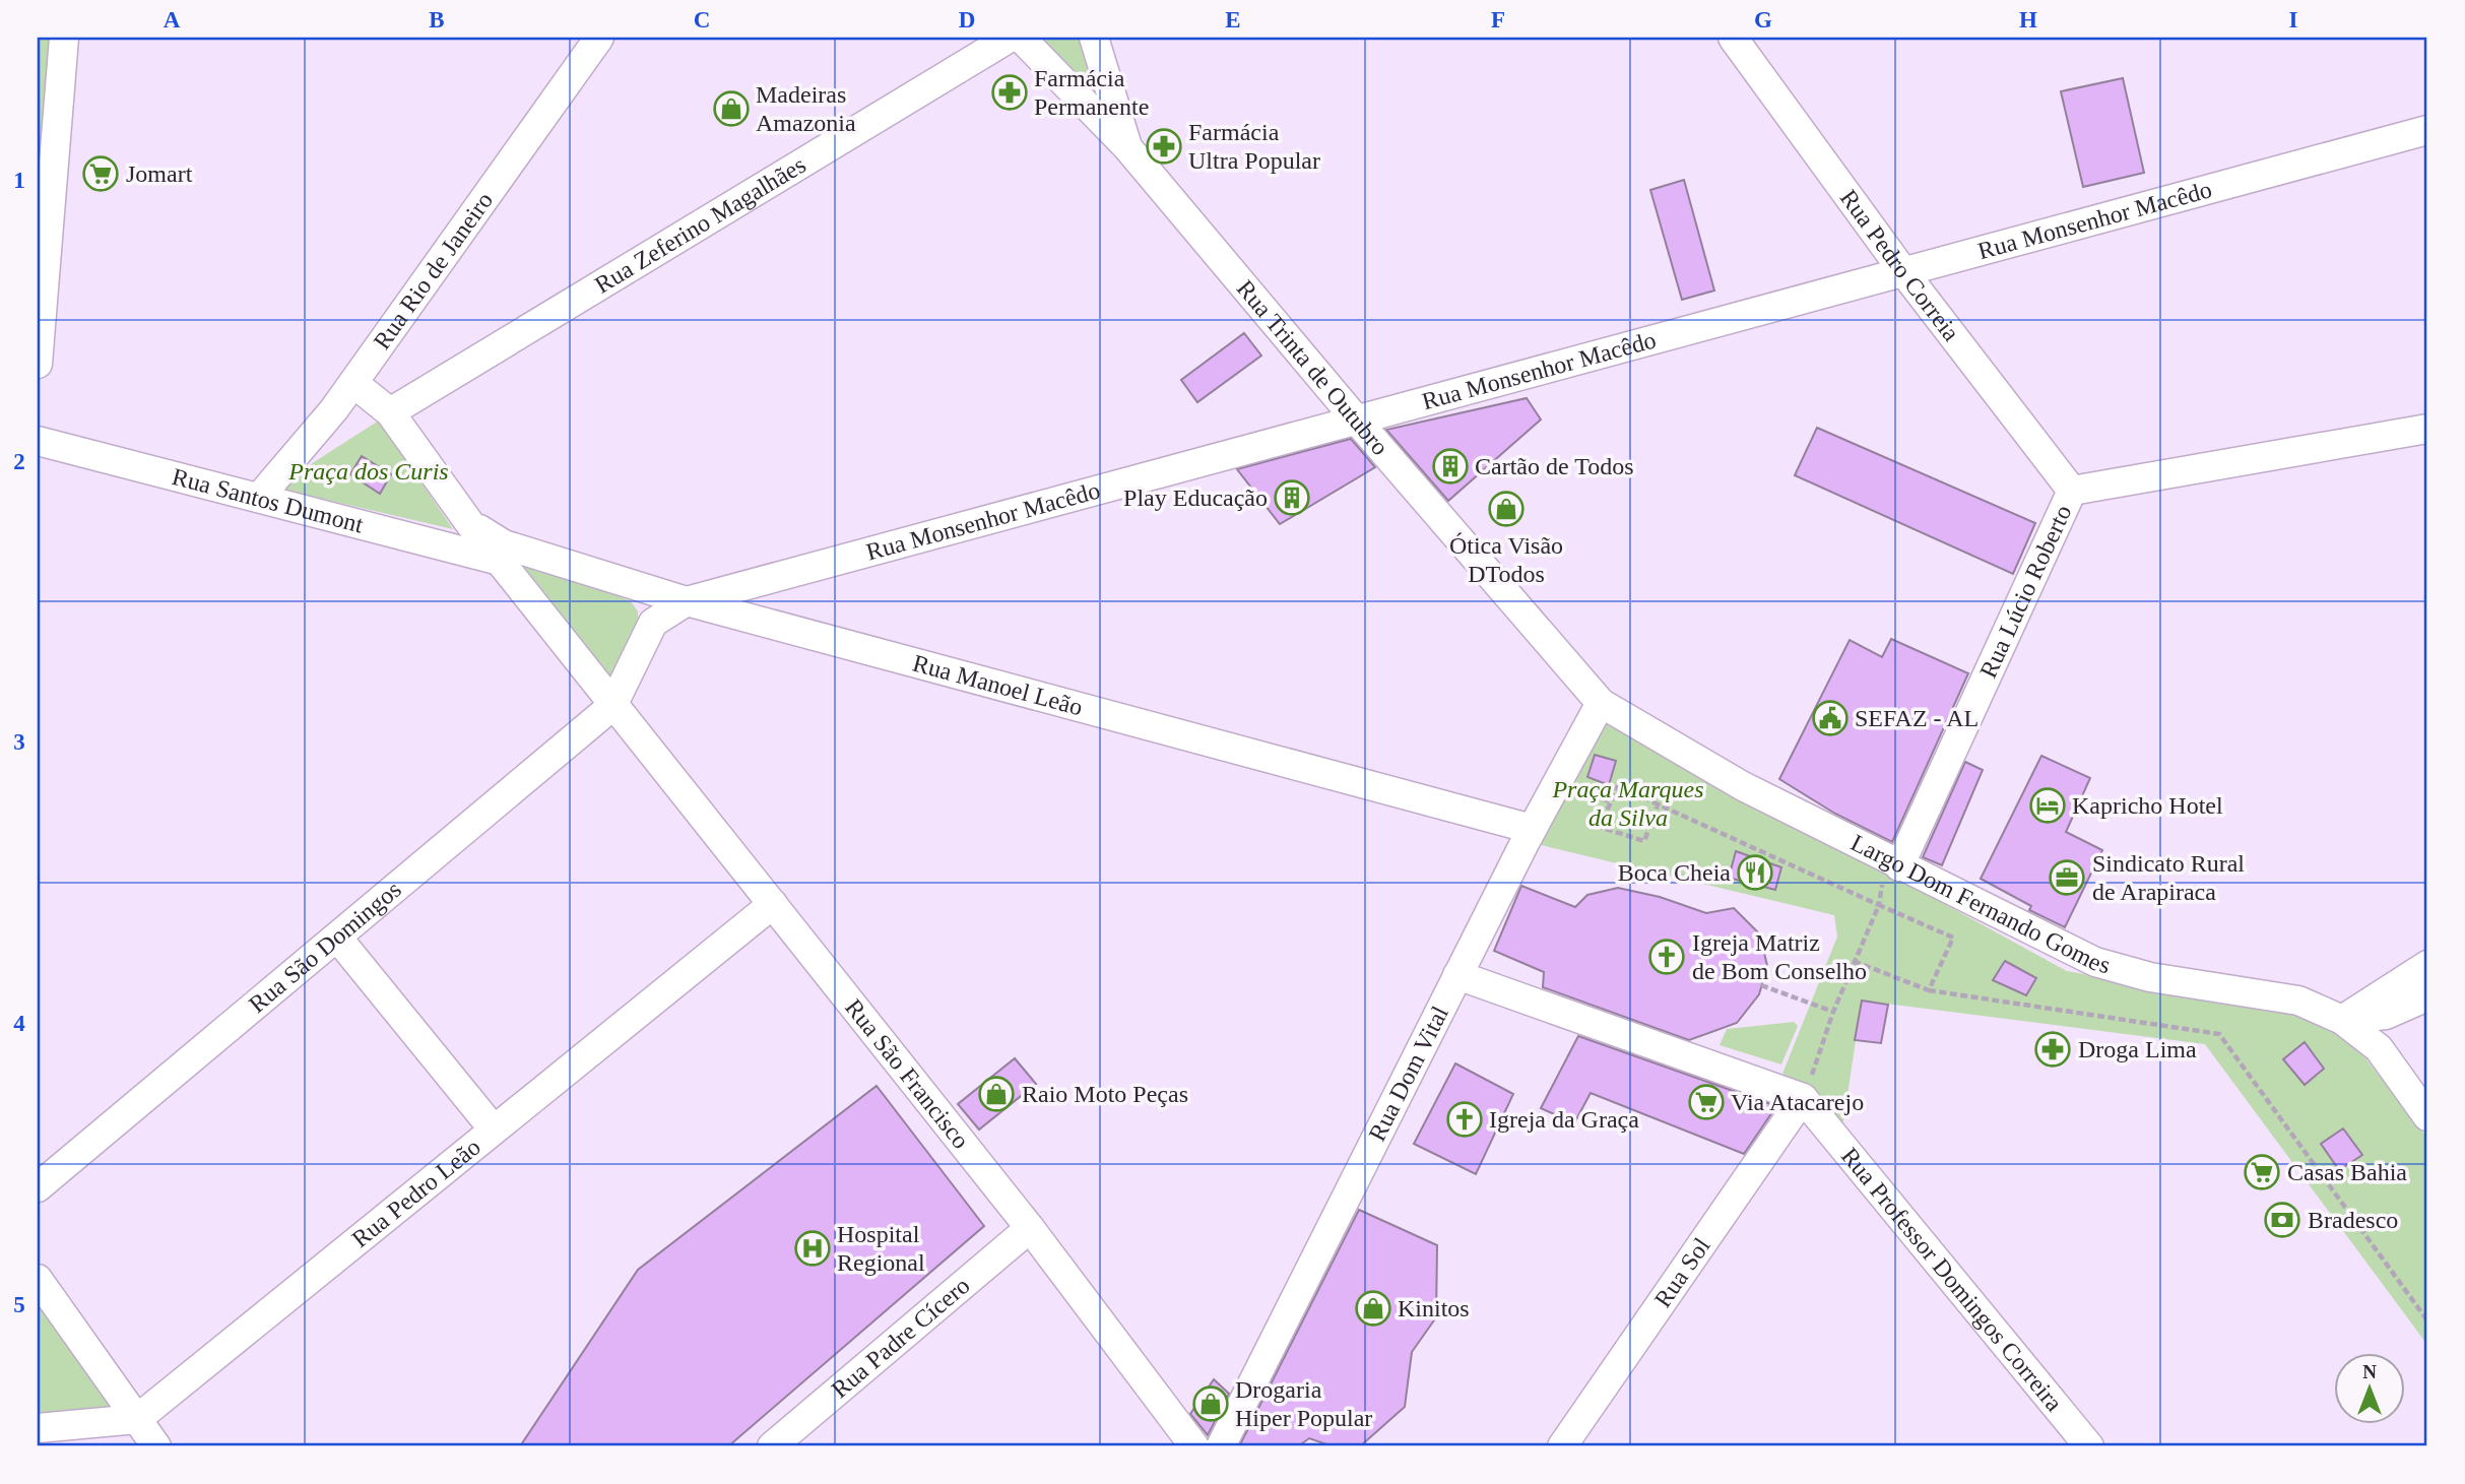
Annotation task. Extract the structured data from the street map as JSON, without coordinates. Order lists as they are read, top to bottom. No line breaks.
{"streets":{"street":["Rua Monsenhor Macêdo","Rua Zeferino Magalhães","Rua Pedro Correia","Rua Rio de Janeiro","Rua Trinta de Outubro","Rua Santos Dumont","Rua Lúcio Roberto","Rua Manoel Leão","Largo Dom Fernando Gomes","Rua São Domingos","Rua São Francisco","Rua Dom Vital","Rua Pedro Leão","Rua Sol","Rua Professor Domingos Correira","Rua Padre Cícero"]},"crossings":[["Rua Monsenhor Macêdo","Rua Pedro Correia"],["Rua Monsenhor Macêdo","Rua Trinta de Outubro"],["Rua Monsenhor Macêdo","Rua Manoel Leão"],["Rua Monsenhor Macêdo","Rua São Domingos"],["Rua Monsenhor Macêdo","Rua São Francisco"],["Rua Zeferino Magalhães","Rua São Francisco"],["Rua Pedro Correia","Rua Lúcio Roberto"],["Rua Rio de Janeiro","Rua Santos Dumont"],["Rua Rio de Janeiro","Rua São Francisco"],["Rua Trinta de Outubro","Largo Dom Fernando Gomes"],["Rua Trinta de Outubro","Rua Dom Vital"],["Rua Santos Dumont","Rua São Francisco"],["Rua Lúcio Roberto","Largo Dom Fernando Gomes"],["Rua Manoel Leão","Rua São Francisco"],["Rua Manoel Leão","Rua Dom Vital"],["Largo Dom Fernando Gomes","Rua Dom Vital"],["Rua São Domingos","Rua São Francisco"],["Rua São Francisco","Rua Pedro Leão"],["Rua São Francisco","Rua Padre Cícero"],["Rua Sol","Rua Professor Domingos Correira"]],"parks":["Praça dos Curis","Praça Marques da Silva"],"places":{"pharmacy":["Farmácia Permanente","Farmácia Ultra Popular","Droga Lima"],"shop":["Madeiras Amazonia","Ótica Visão DTodos","Raio Moto Peças","Kinitos","Drogaria Hiper Popular"],"supermarket":["Jomart","Via Atacarejo","Casas Bahia"],"building":["Cartão de Todos","Play Educação"],"public building":["SEFAZ - AL"],"hotel":["Kapricho Hotel"],"restaurant":["Boca Cheia"],"office":["Sindicato Rural de Arapiraca"],"church":["Igreja Matriz de Bom Conselho","Igreja da Graça"],"bank":["Bradesco"],"hospital":["Hospital Regional"]},"north":"top","grid":{"columns":["A","B","C","D","E","F","G","H","I"],"rows":["1","2","3","4","5"]}}
